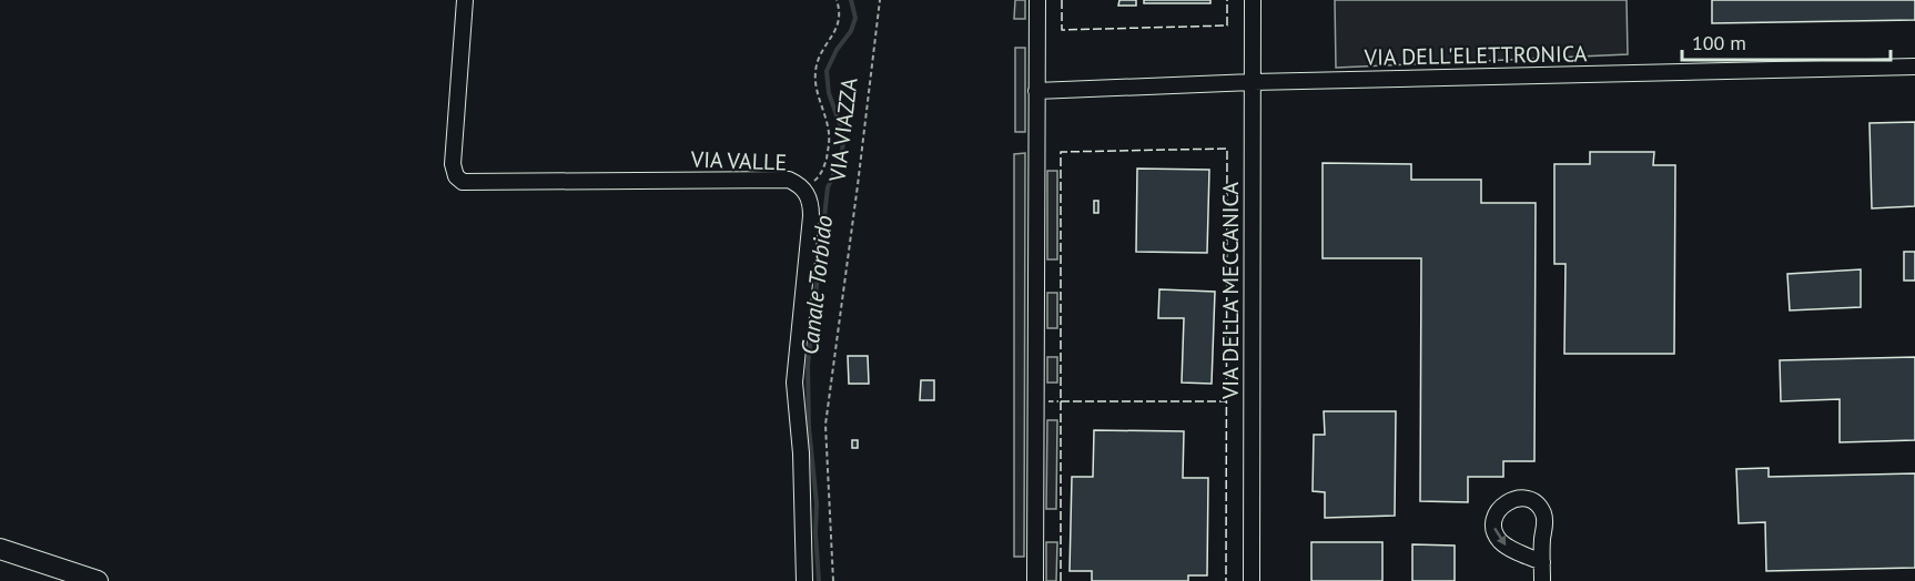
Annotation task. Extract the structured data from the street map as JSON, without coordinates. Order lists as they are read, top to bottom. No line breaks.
{"streets":{"street":["VIA DELL'ELETTRONICA","VIA VALLE","VIA DELLA MECCANICA"],"path":["VIA VIAZZA"]},"crossings":[["VIA DELL'ELETTRONICA","VIA DELLA MECCANICA"]],"water":["Canale Torbido"],"scale_bar":"100 m"}
